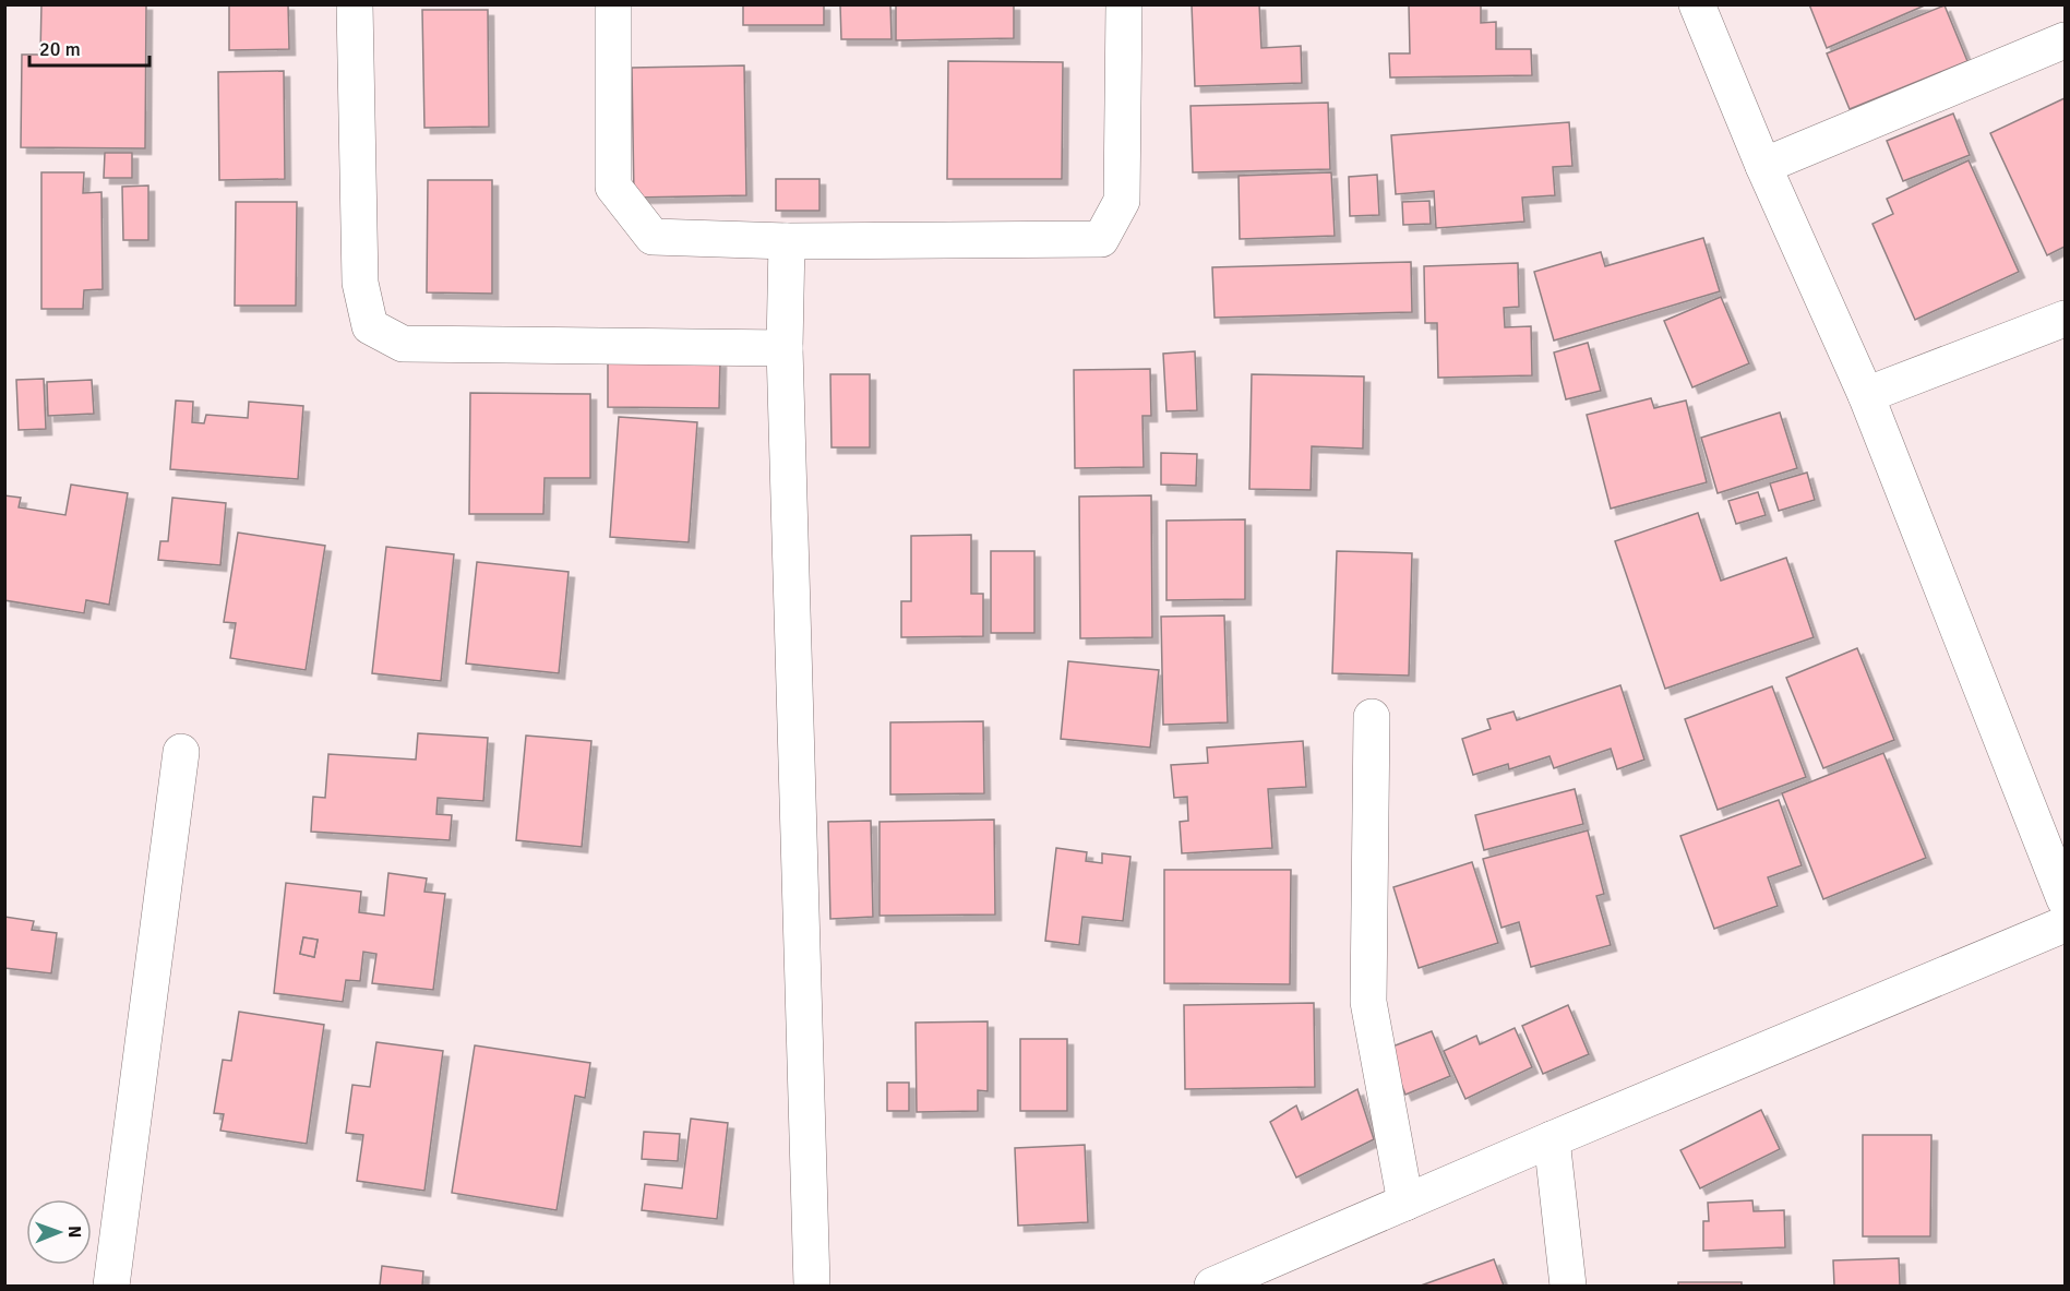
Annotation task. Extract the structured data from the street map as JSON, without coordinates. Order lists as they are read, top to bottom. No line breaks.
{"scale_bar":"20 m","north":"right"}
